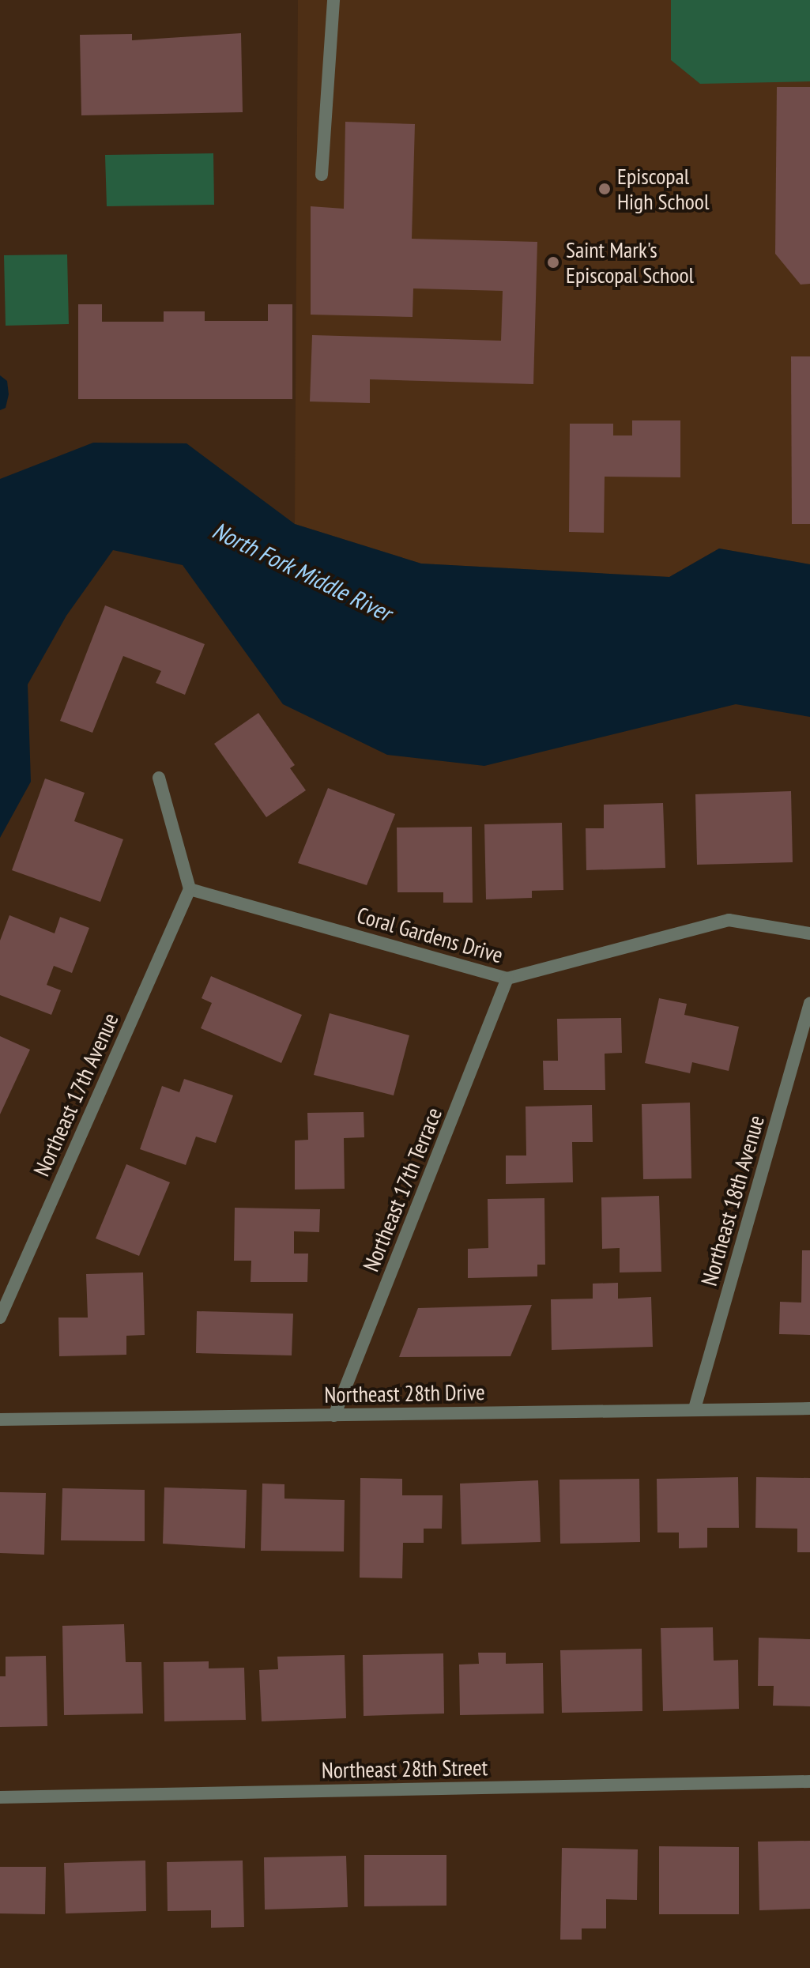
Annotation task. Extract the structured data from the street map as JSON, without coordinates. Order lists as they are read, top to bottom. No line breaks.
{"streets":{"street":["Coral Gardens Drive","Northeast 17th Avenue","Northeast 17th Terrace","Northeast 18th Avenue","Northeast 28th Drive","Northeast 28th Street"]},"crossings":[["Coral Gardens Drive","Northeast 17th Avenue"],["Coral Gardens Drive","Northeast 17th Terrace"],["Northeast 17th Terrace","Northeast 28th Drive"],["Northeast 18th Avenue","Northeast 28th Drive"]],"water":["North Fork Middle River"],"places":["Episcopal High School","Saint Mark's Episcopal School"]}
